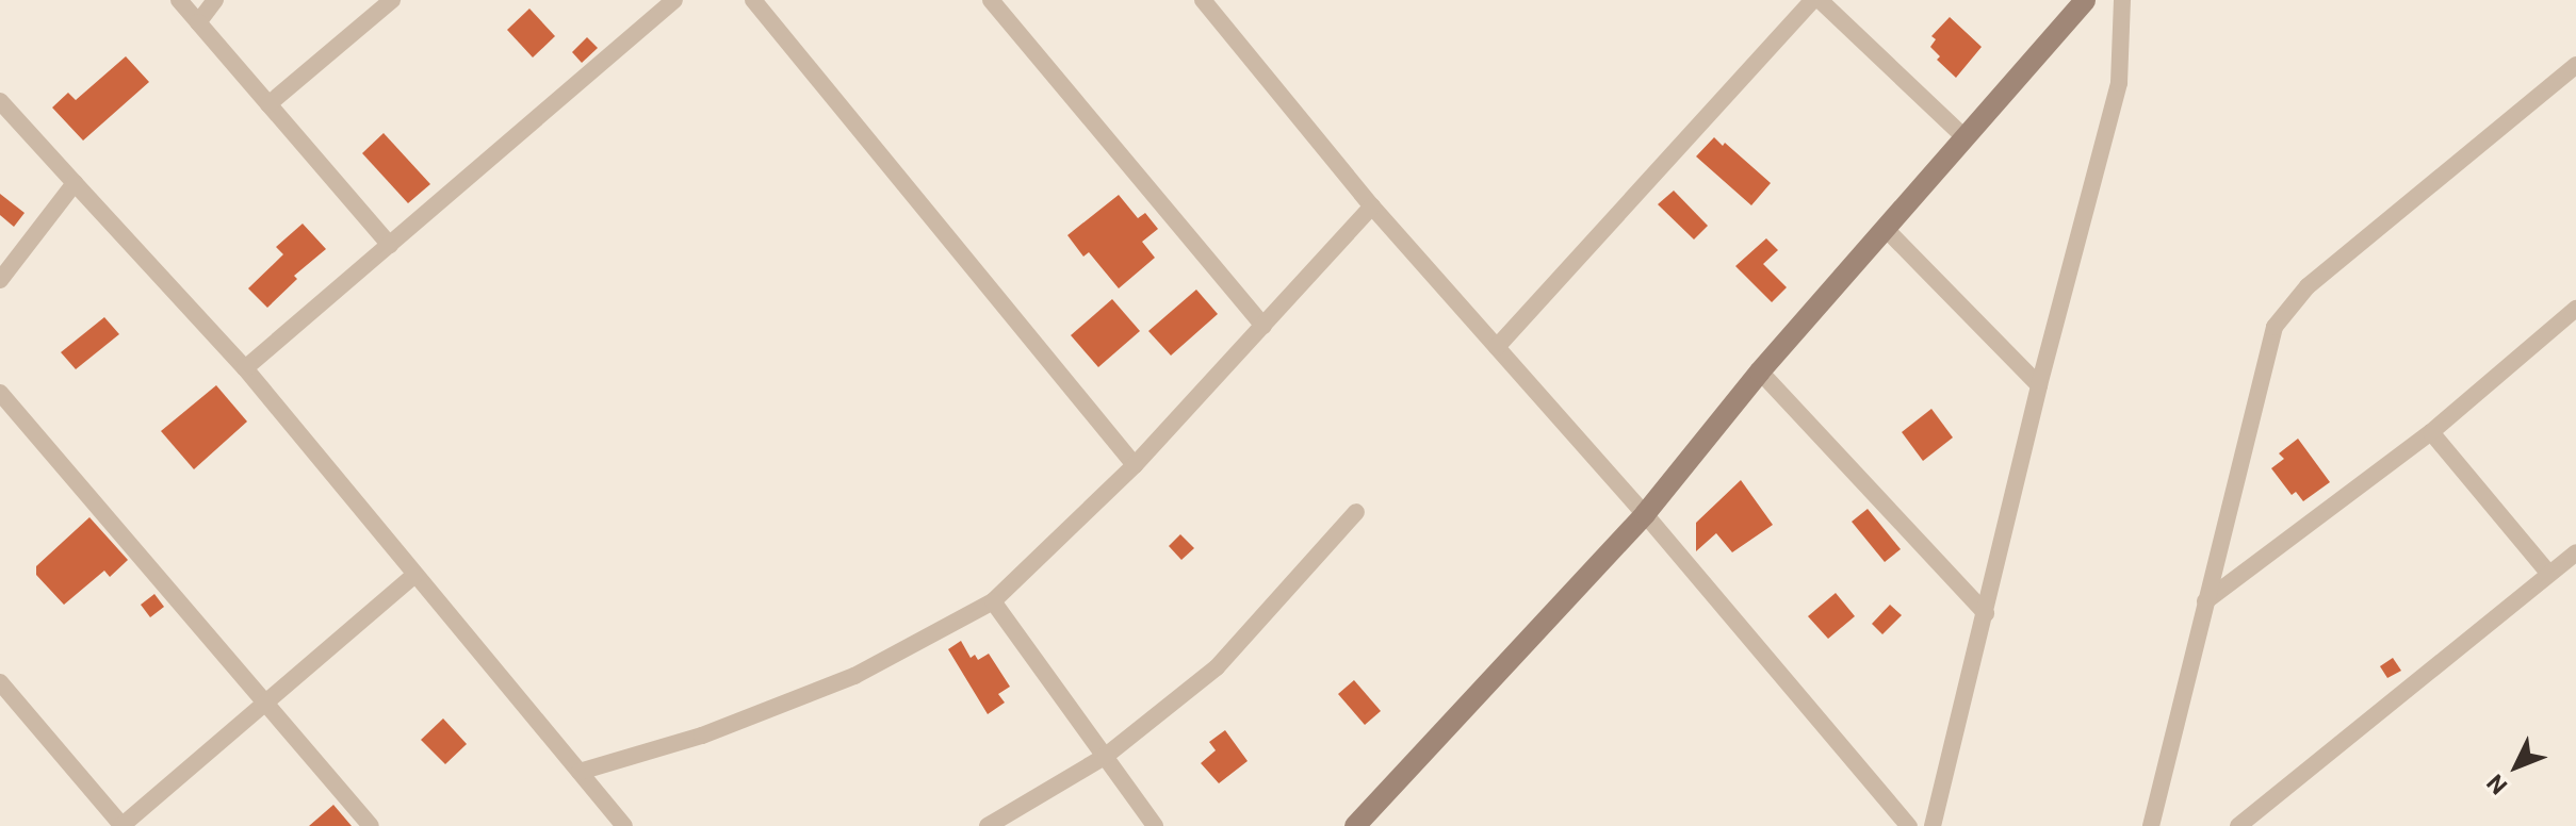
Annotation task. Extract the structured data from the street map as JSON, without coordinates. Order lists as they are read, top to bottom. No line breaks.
{"north":"bottom left"}
